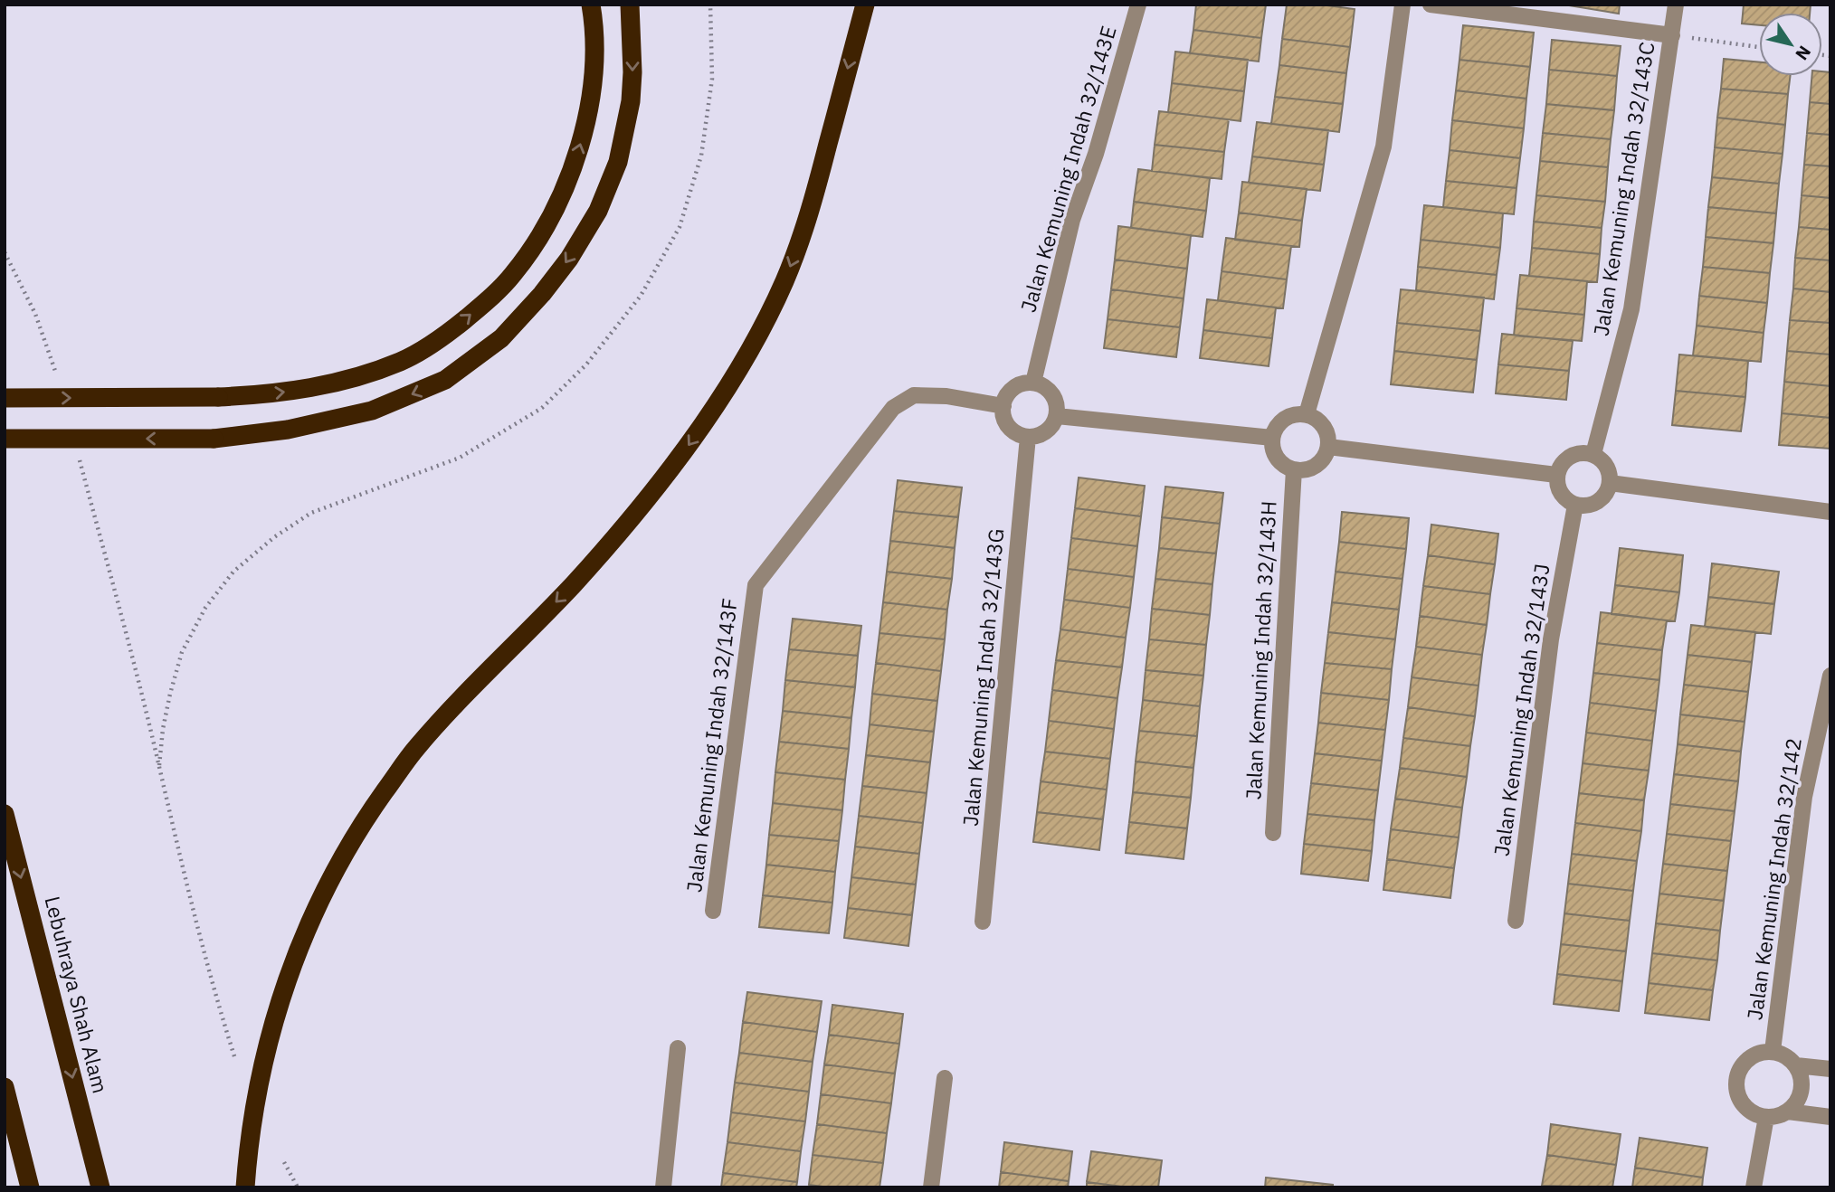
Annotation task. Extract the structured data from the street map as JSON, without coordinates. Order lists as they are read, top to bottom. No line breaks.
{"streets":{"highway":["Lebuhraya Shah Alam"],"street":["Jalan Kemuning Indah 32/143E","Jalan Kemuning Indah 32/143C","Jalan Kemuning Indah 32/143H","Jalan Kemuning Indah 32/143G","Jalan Kemuning Indah 32/143J","Jalan Kemuning Indah 32/143F","Jalan Kemuning Indah 32/142"]},"crossings":[["Jalan Kemuning Indah 32/143E","Jalan Kemuning Indah 32/143G"],["Jalan Kemuning Indah 32/143E","Jalan Kemuning Indah 32/143F"],["Jalan Kemuning Indah 32/143C","Jalan Kemuning Indah 32/143J"],["Jalan Kemuning Indah 32/143G","Jalan Kemuning Indah 32/143F"]],"one_way":["Lebuhraya Shah Alam"],"north":"bottom right"}
